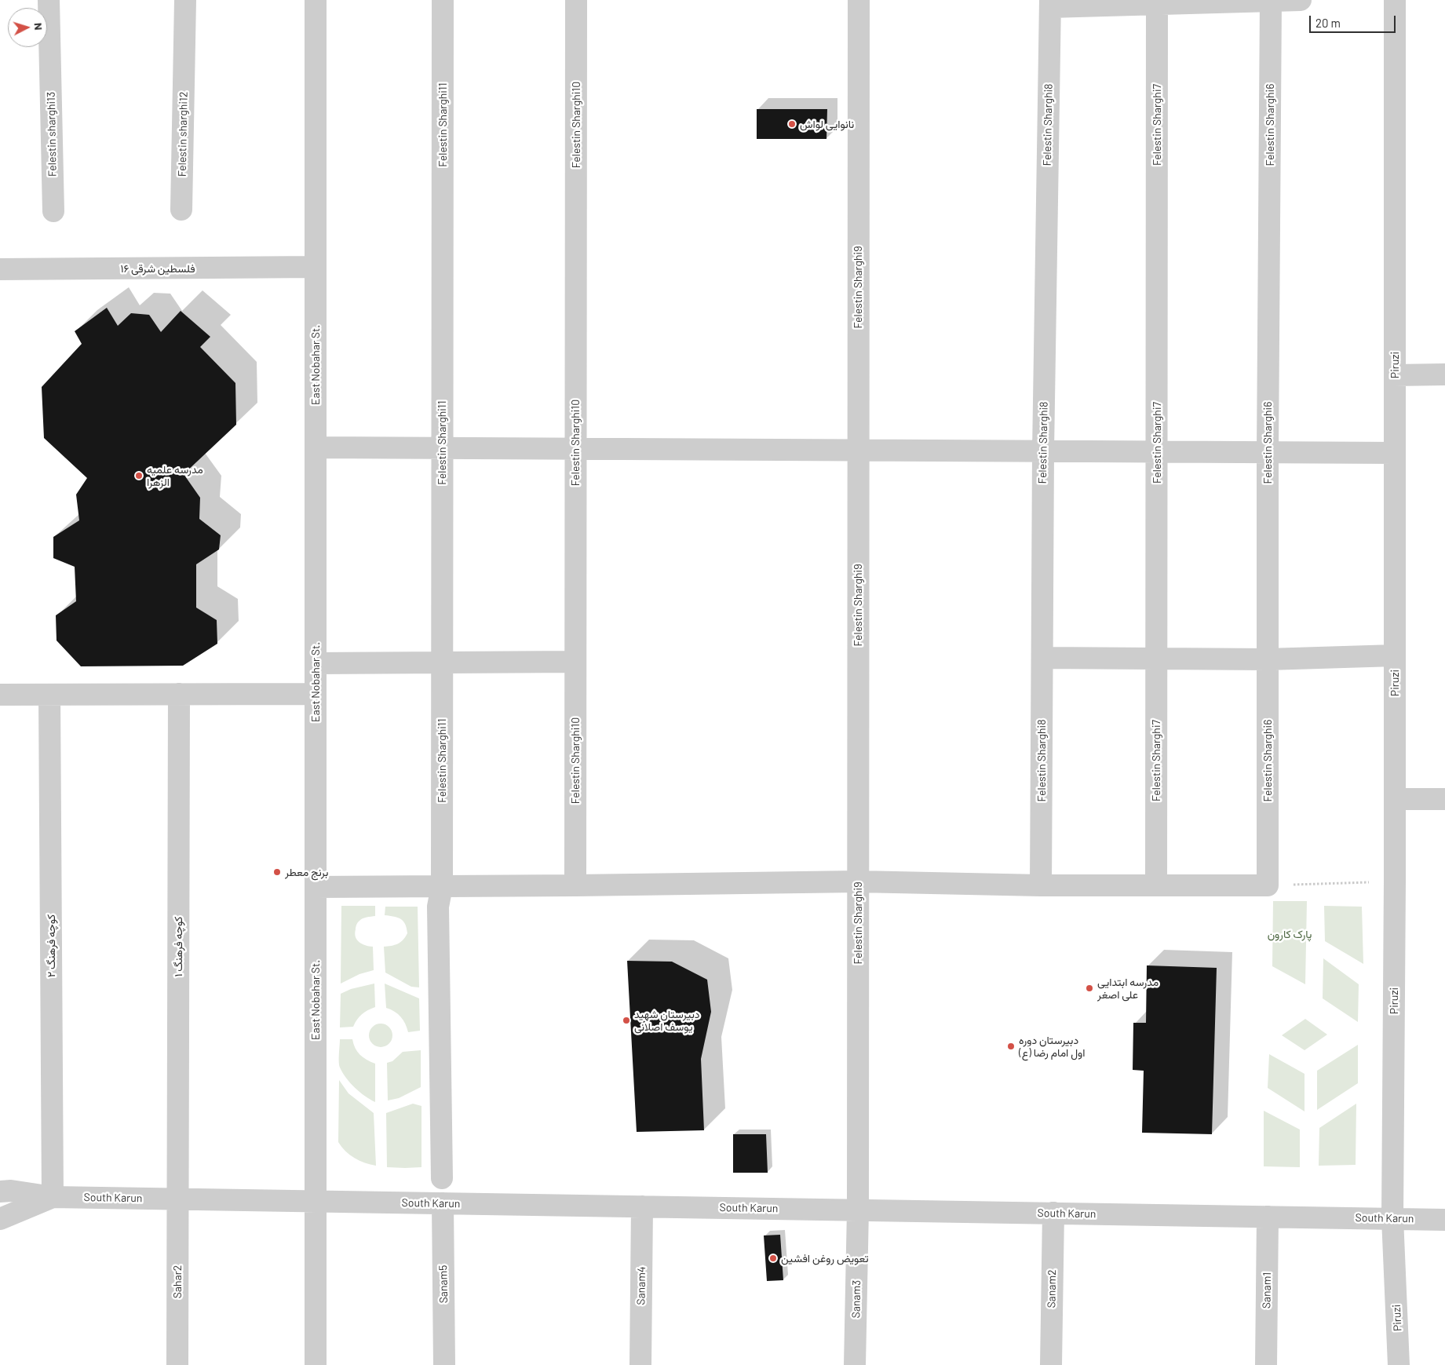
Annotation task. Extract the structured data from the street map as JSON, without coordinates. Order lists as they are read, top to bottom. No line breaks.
{"streets":{"street":["Felestin Sharghi11","Felestin Sharghi10","Felestin Sharghi8","Felestin Sharghi7","Felestin Sharghi6","Felestin sharghi13","Felestin sharghi12","فلسطین شرقی ۱۶","Felestin Sharghi9","East Nobahar St.","Piruzi","کوچه فرهنگ ۲","کوچه فرهنگ ۱","South Karun","Sahar2","Sanam5","Sanam4","Sanam2","Sanam1","Sanam3"]},"crossings":[["فلسطین شرقی ۱۶","East Nobahar St."],["Felestin Sharghi9","South Karun"],["Felestin Sharghi9","Sanam3"],["East Nobahar St.","South Karun"],["Piruzi","South Karun"],["کوچه فرهنگ ۲","South Karun"],["کوچه فرهنگ ۱","South Karun"],["کوچه فرهنگ ۱","Sahar2"],["South Karun","Sahar2"],["South Karun","Sanam5"],["South Karun","Sanam4"],["South Karun","Sanam2"],["South Karun","Sanam1"],["South Karun","Sanam3"]],"parks":["پارک کارون"],"places":["نانوایی لواش","مدرسه علمیه الزهرا","برنج معطر","مدرسه ابتدایی علی اصغر","دبیرستان شهید یوسف اصلانی","دبیرستان دوره اول امام رضا (ع)","تعویض روغن افشین"],"scale_bar":"20 m","north":"right"}
